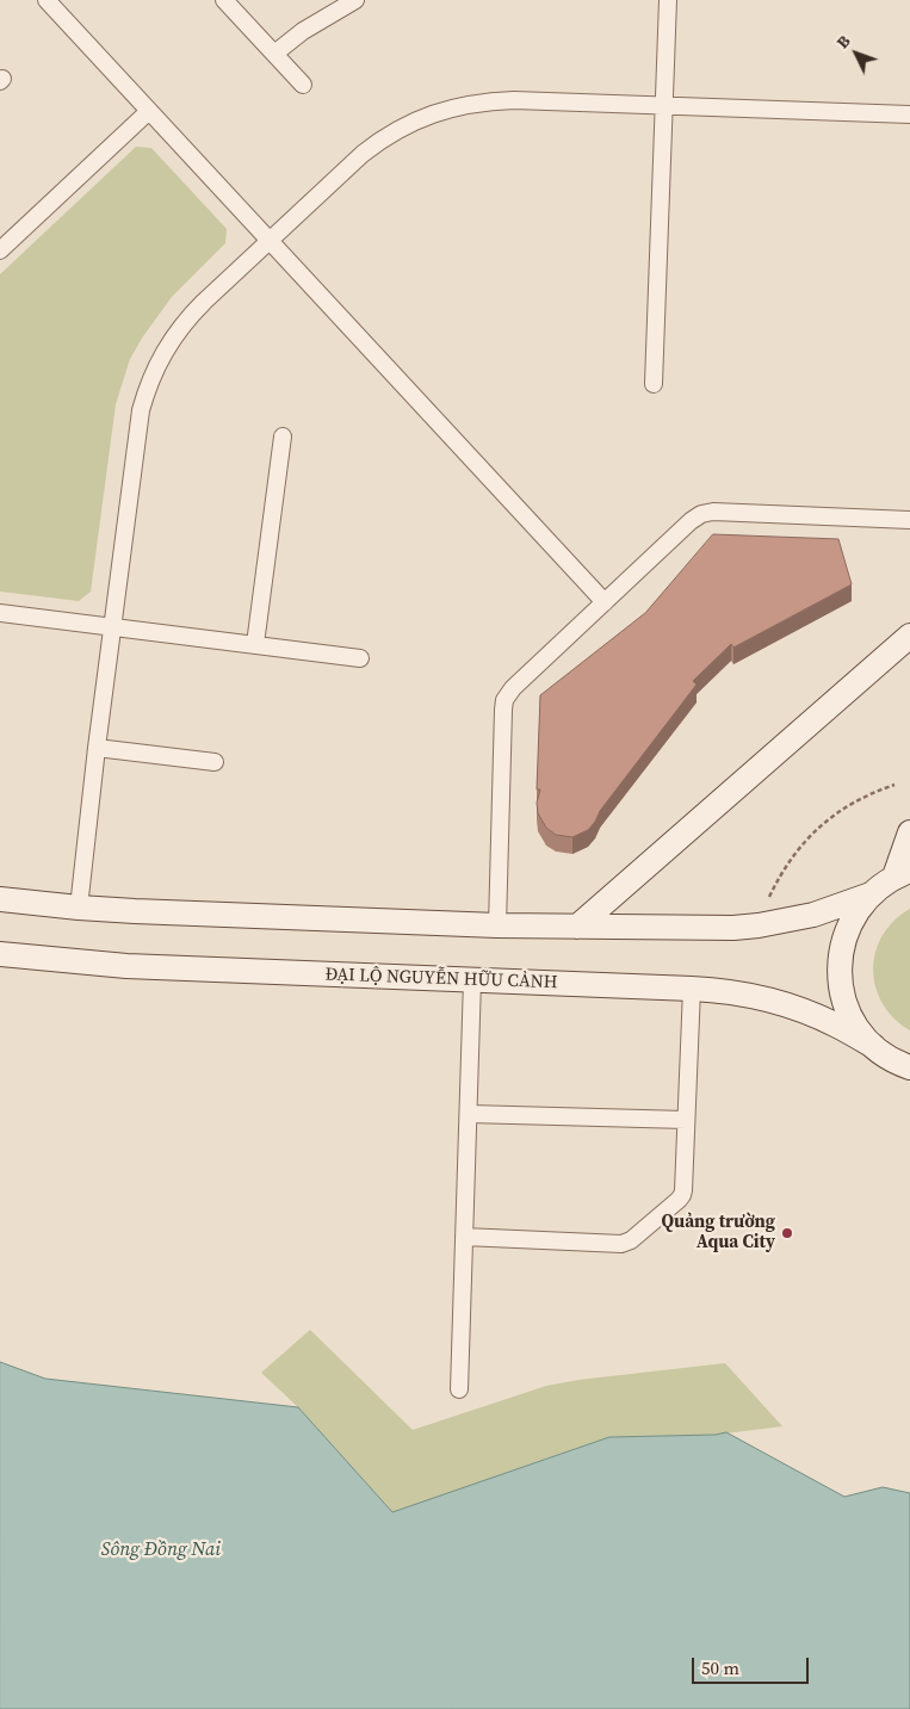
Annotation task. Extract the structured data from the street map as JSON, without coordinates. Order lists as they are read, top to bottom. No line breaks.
{"streets":{"main road":["ĐẠI LỘ NGUYỄN HỮU CẢNH"]},"water":["Sông Đồng Nai"],"places":["Quảng trường Aqua City"],"scale_bar":"50 m","north":"top left"}
